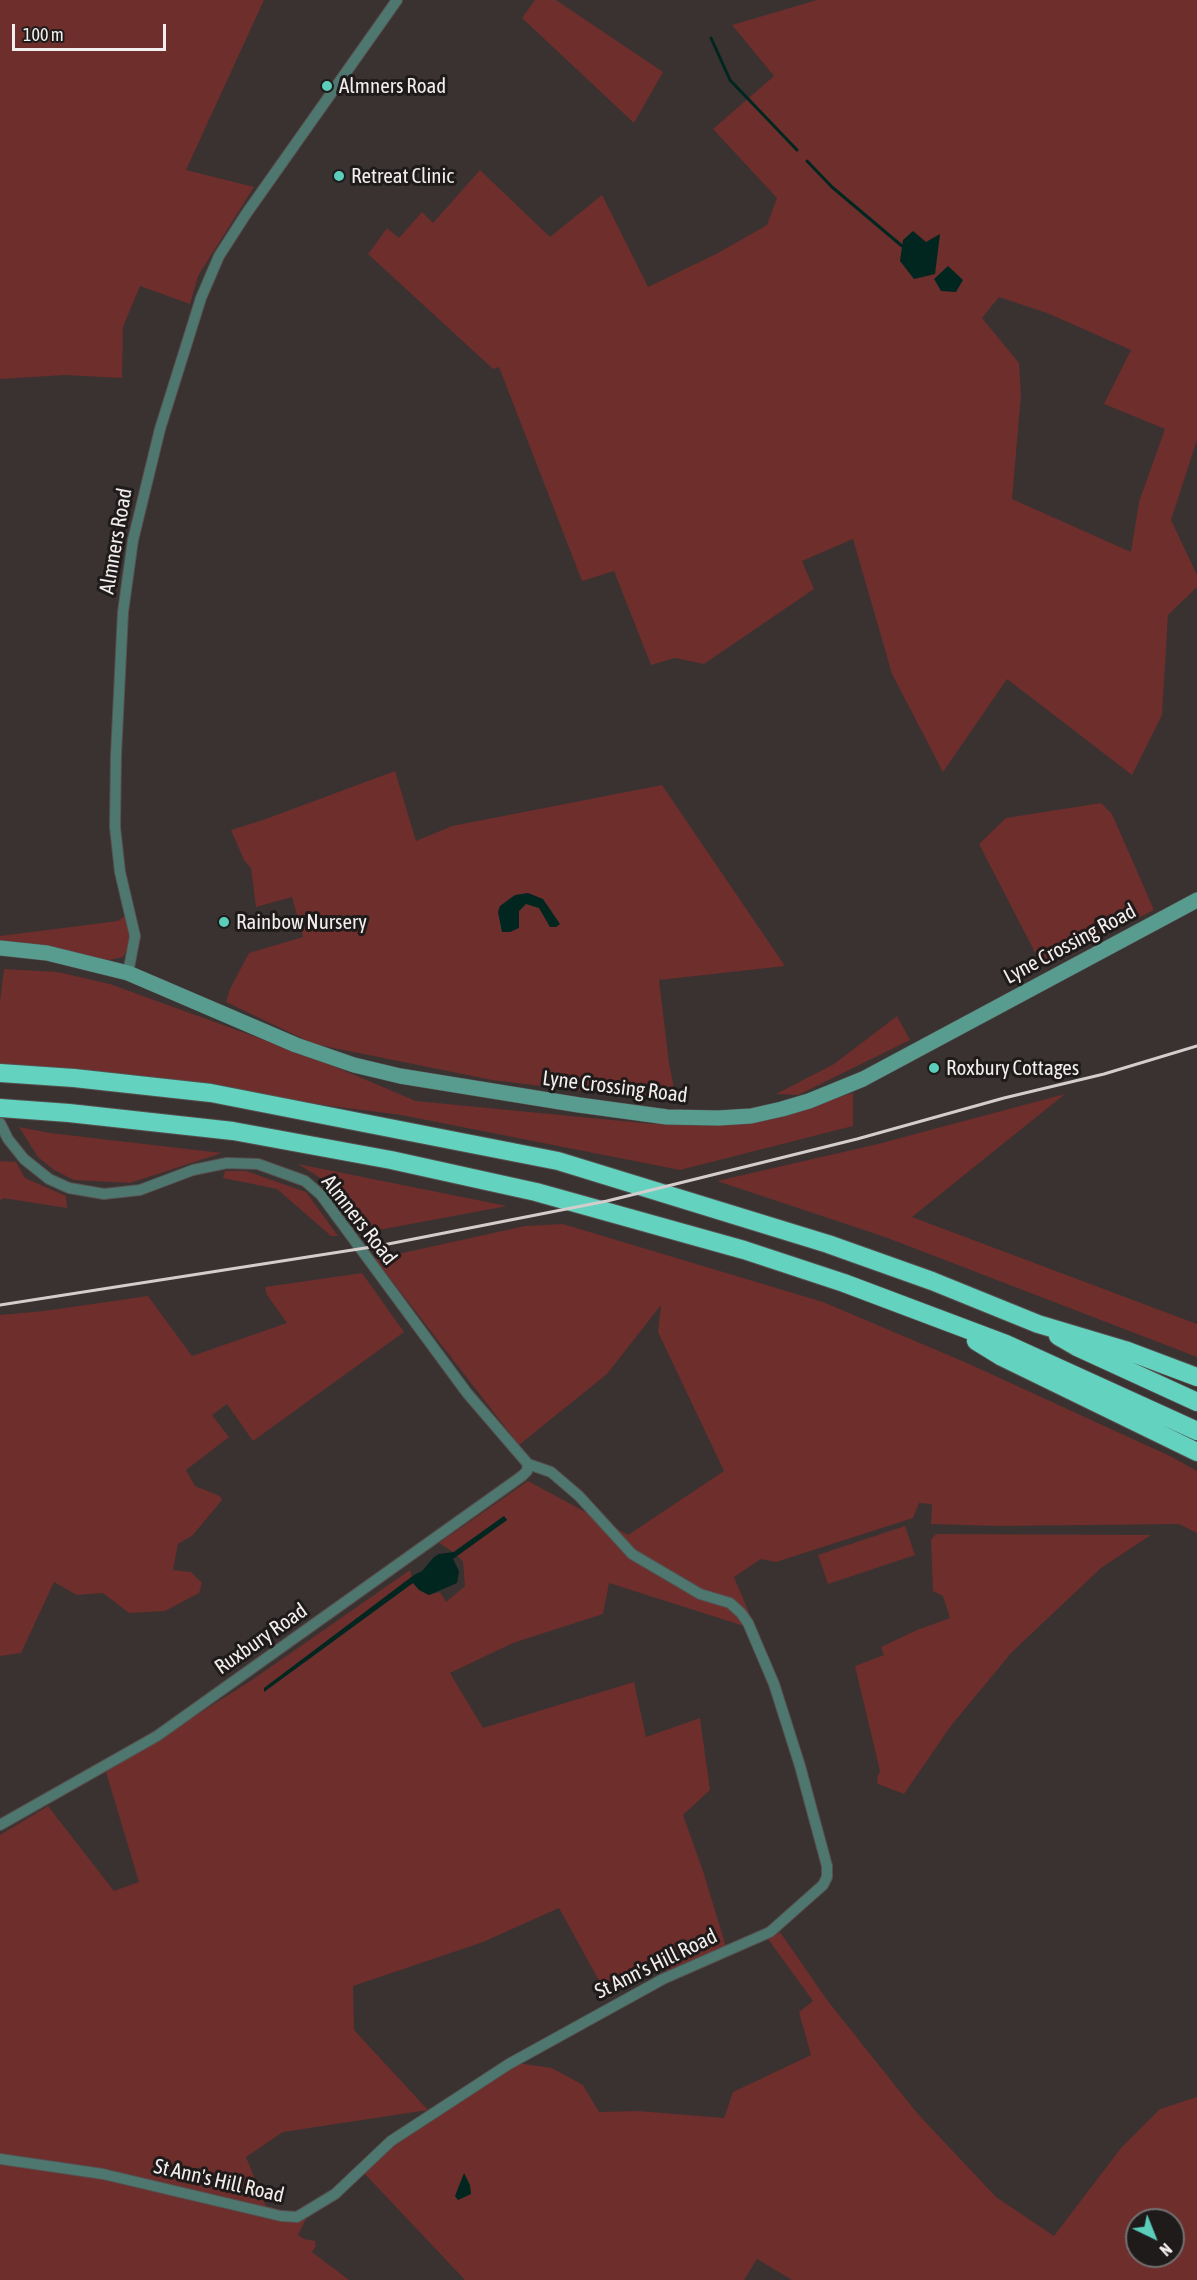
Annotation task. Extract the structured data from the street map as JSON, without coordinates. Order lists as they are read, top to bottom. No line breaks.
{"streets":{"street":["Almners Road","Lyne Crossing Road","Ruxbury Road","St Ann's Hill Road"]},"crossings":[["Almners Road","Lyne Crossing Road"],["Almners Road","Ruxbury Road"],["Almners Road","St Ann's Hill Road"],["Ruxbury Road","St Ann's Hill Road"]],"places":["Almners Road","Retreat Clinic","Rainbow Nursery","Roxbury Cottages"],"scale_bar":"100 m","north":"bottom right"}
